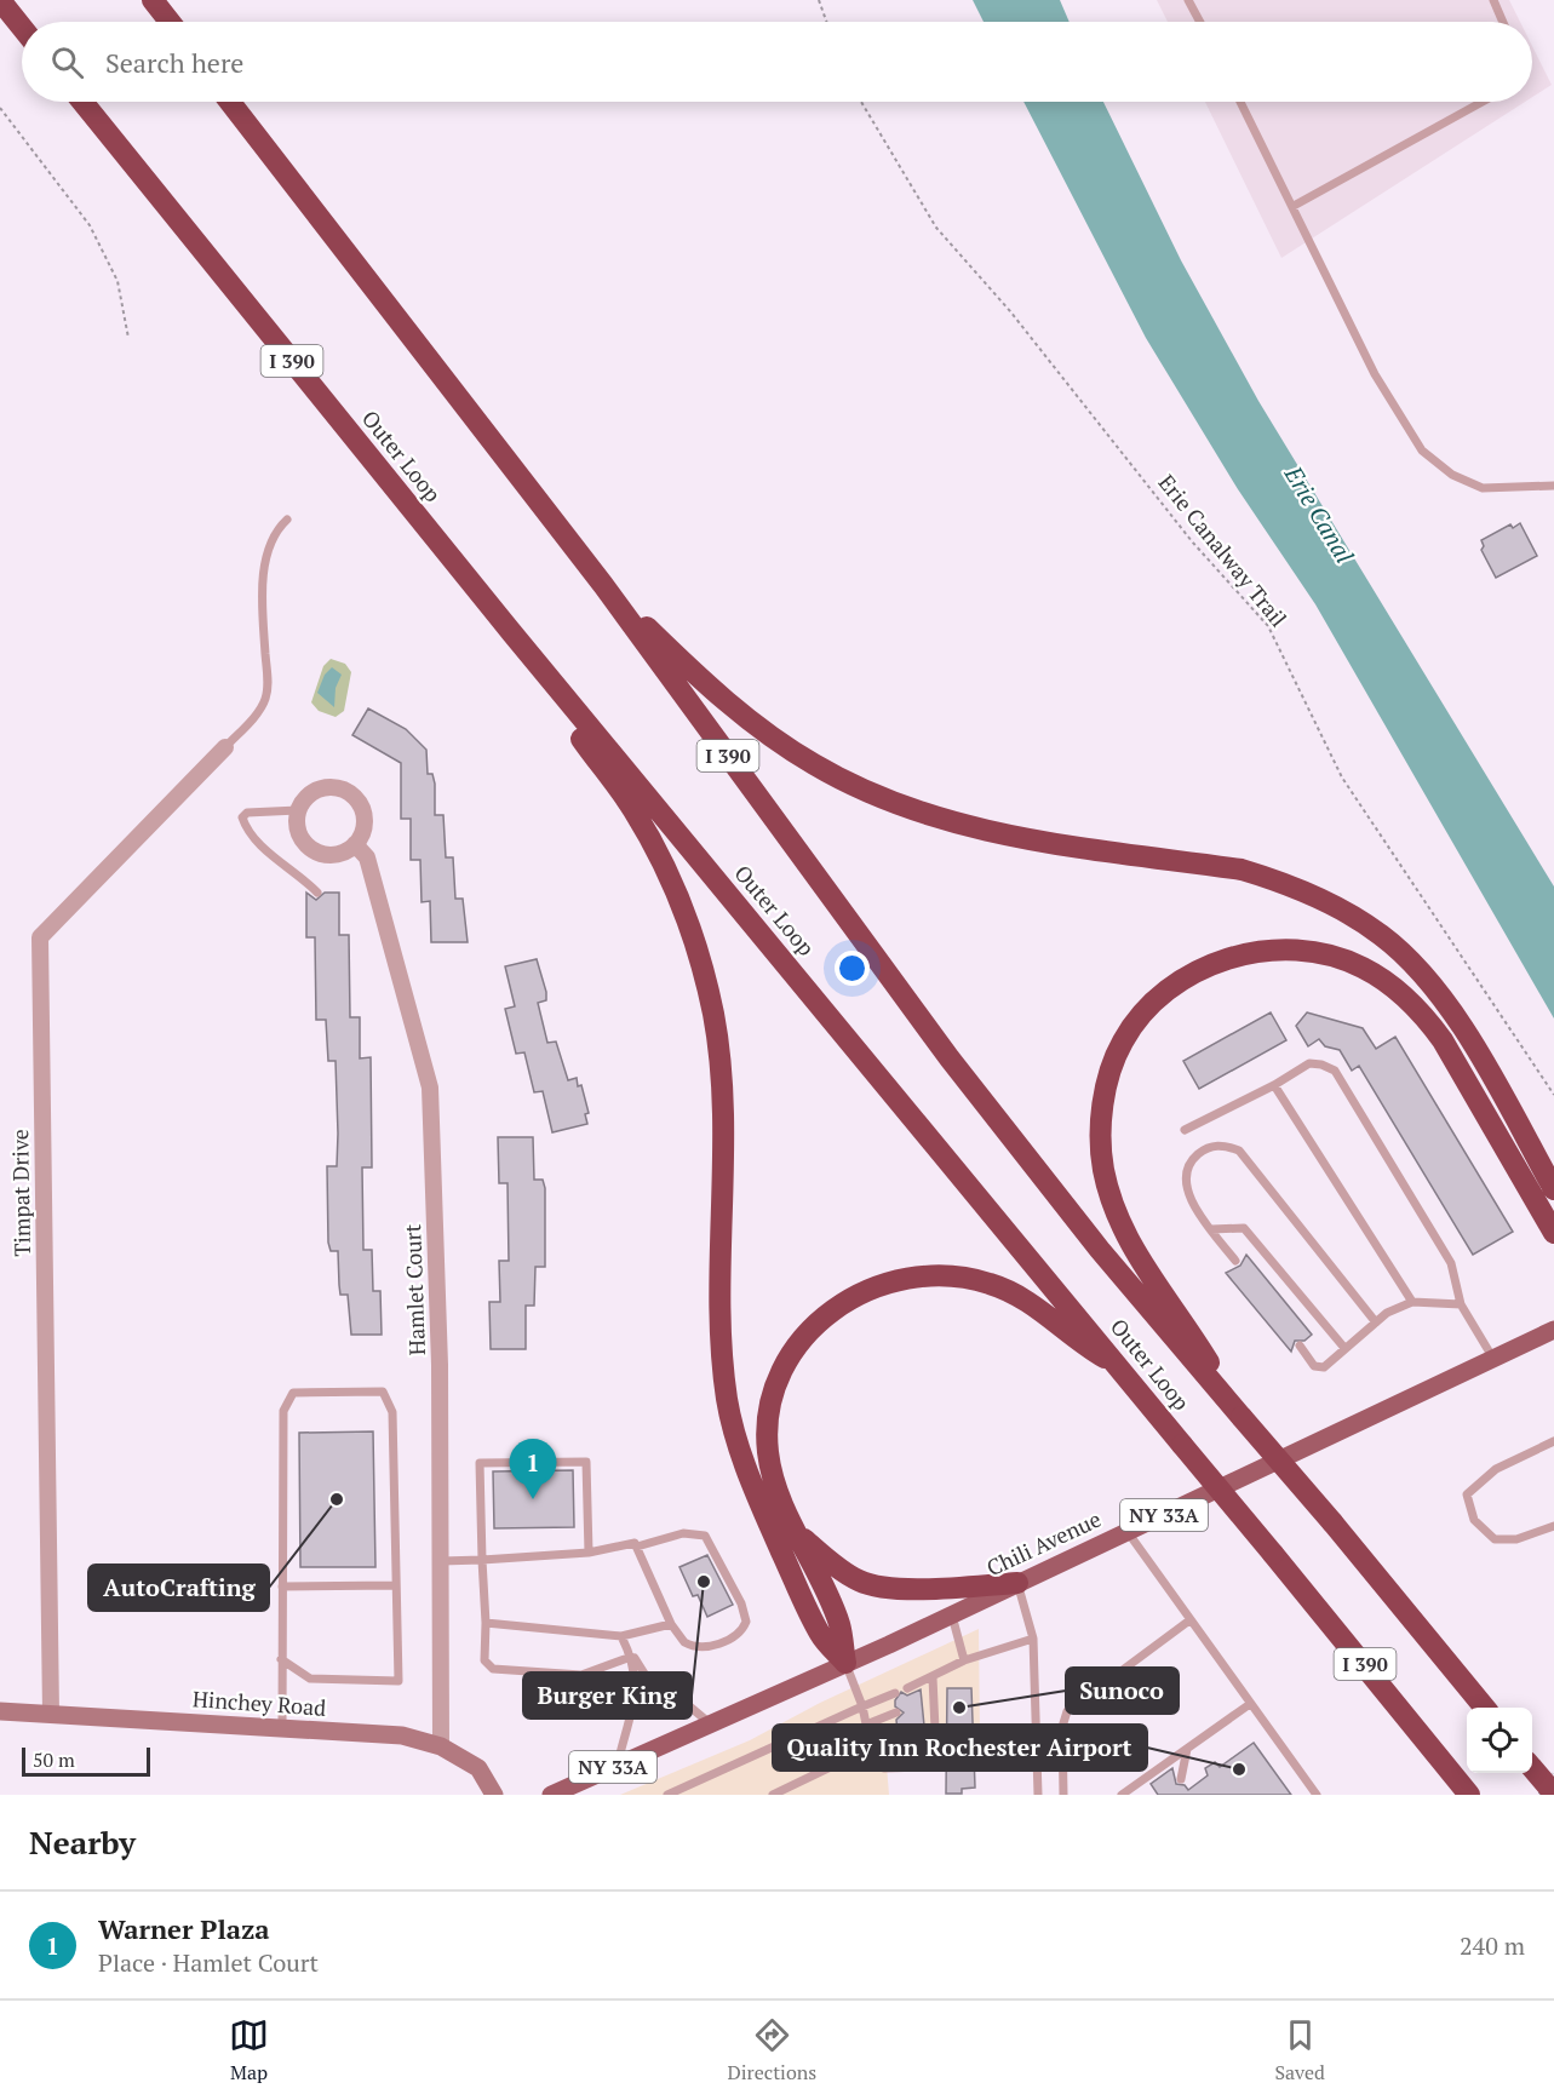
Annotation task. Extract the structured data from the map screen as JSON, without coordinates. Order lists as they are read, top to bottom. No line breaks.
{"streets":{"highway":["I 390","Outer Loop"],"main road":["NY 33A","Chili Avenue"],"street":["Timpat Drive","Hamlet Court","Hinchey Road"],"path":["Erie Canalway Trail"]},"crossings":[["Timpat Drive","Hinchey Road"],["Hamlet Court","Hinchey Road"]],"water":["Erie Canal"],"places":["AutoCrafting","Burger King","Sunoco","Quality Inn Rochester Airport"],"scale_bar":"50 m","page":{"search":"Search here","pins":"1","scale":"50 m","heading":"Nearby","list":[{"mark":"1","name":"Warner Plaza","note":"Place · Hamlet Court","value":"240 m"}],"nav":["Map","Directions","Saved"]}}
